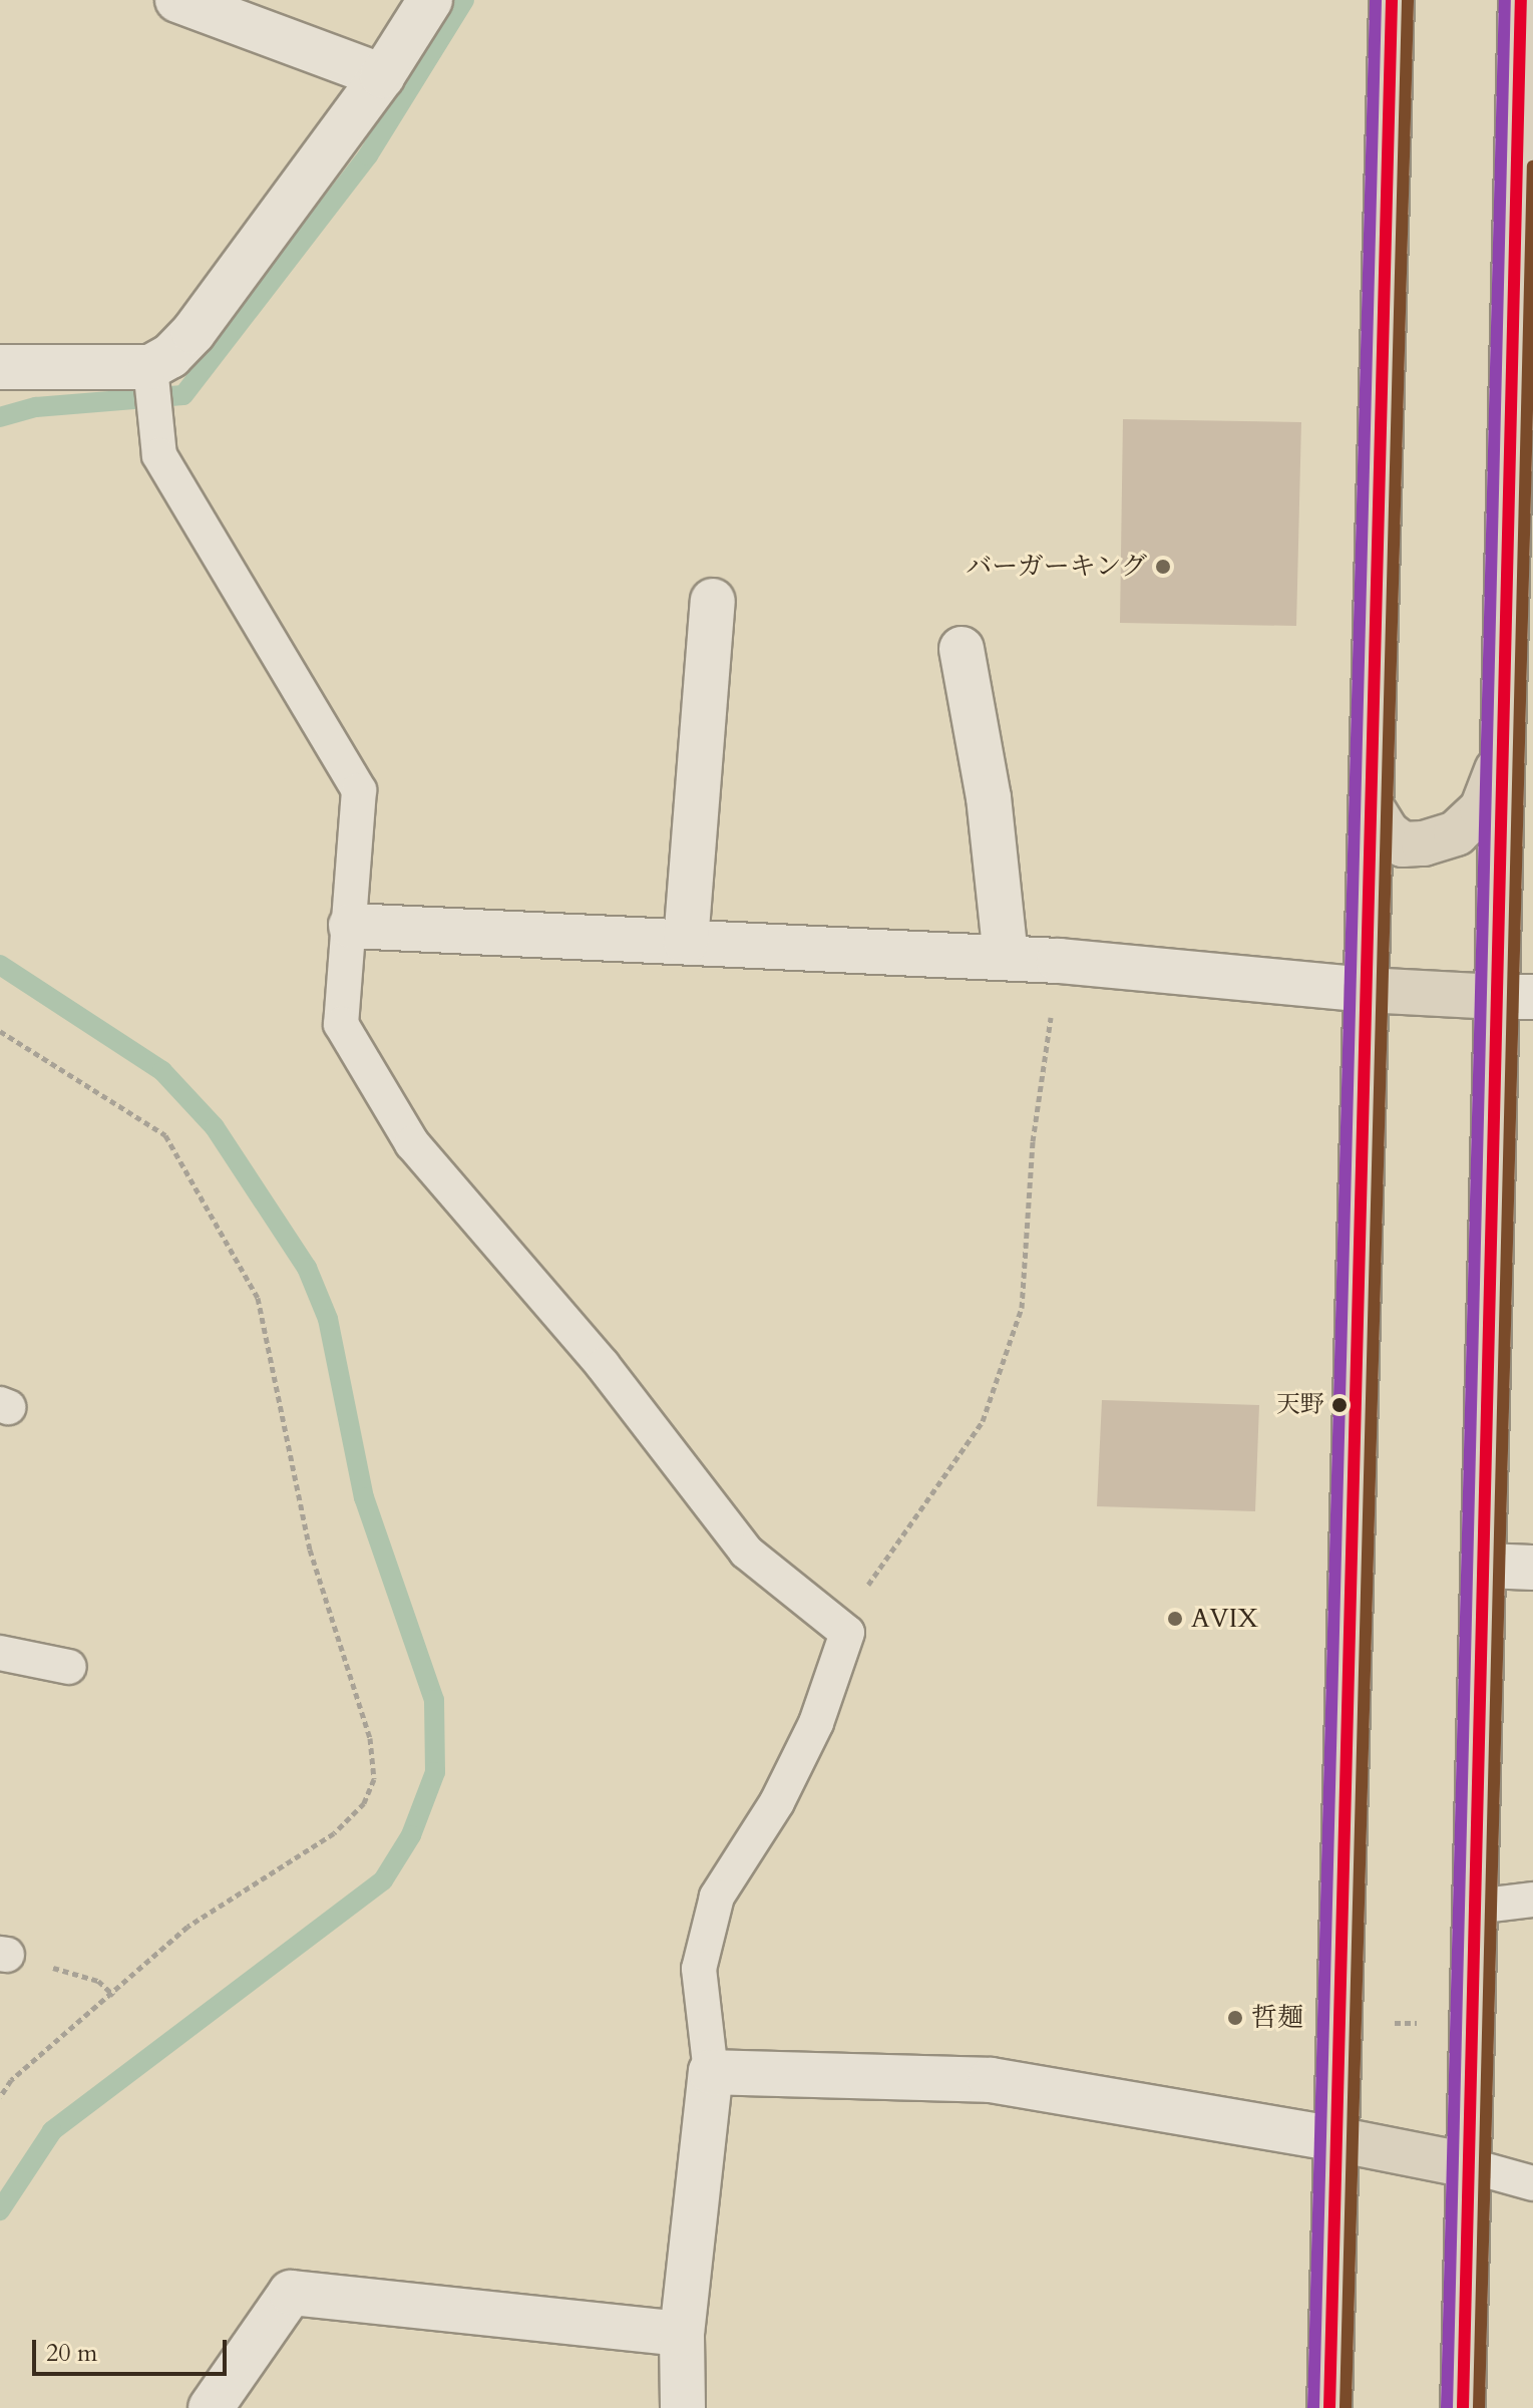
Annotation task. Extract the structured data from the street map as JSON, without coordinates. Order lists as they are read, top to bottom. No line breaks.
{"places":["バーガーキング","天野","AVIX","哲麺"],"scale_bar":"20 m"}
